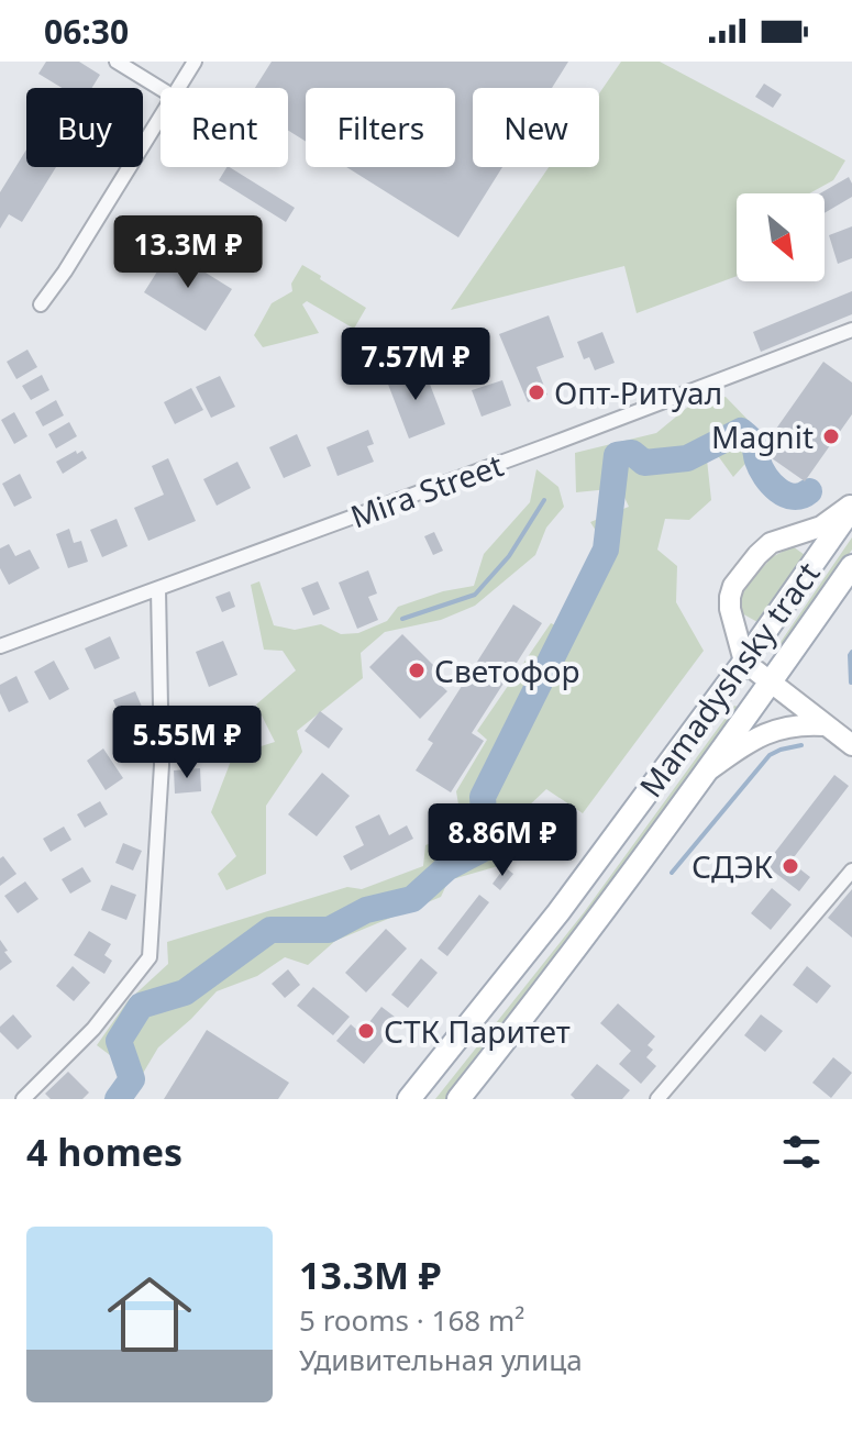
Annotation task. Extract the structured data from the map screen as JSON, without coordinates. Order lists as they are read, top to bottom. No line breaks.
{"streets":{"main road":["Mamadyshsky tract"],"street":["Mira Street"]},"places":["Опт-Ритуал","Magnit","Светофор","СДЭК","СТК Паритет"],"north":"bottom right","page":{"status":"06:30","chip":["Buy","Rent","Filters","New"],"price":["13.3M ₽","7.57M ₽","5.55M ₽","8.86M ₽"],"heading":"4 homes","list":[{"name":"13.3M ₽","note":"5 rooms · 168 m² · Удивительная улица"}]}}
